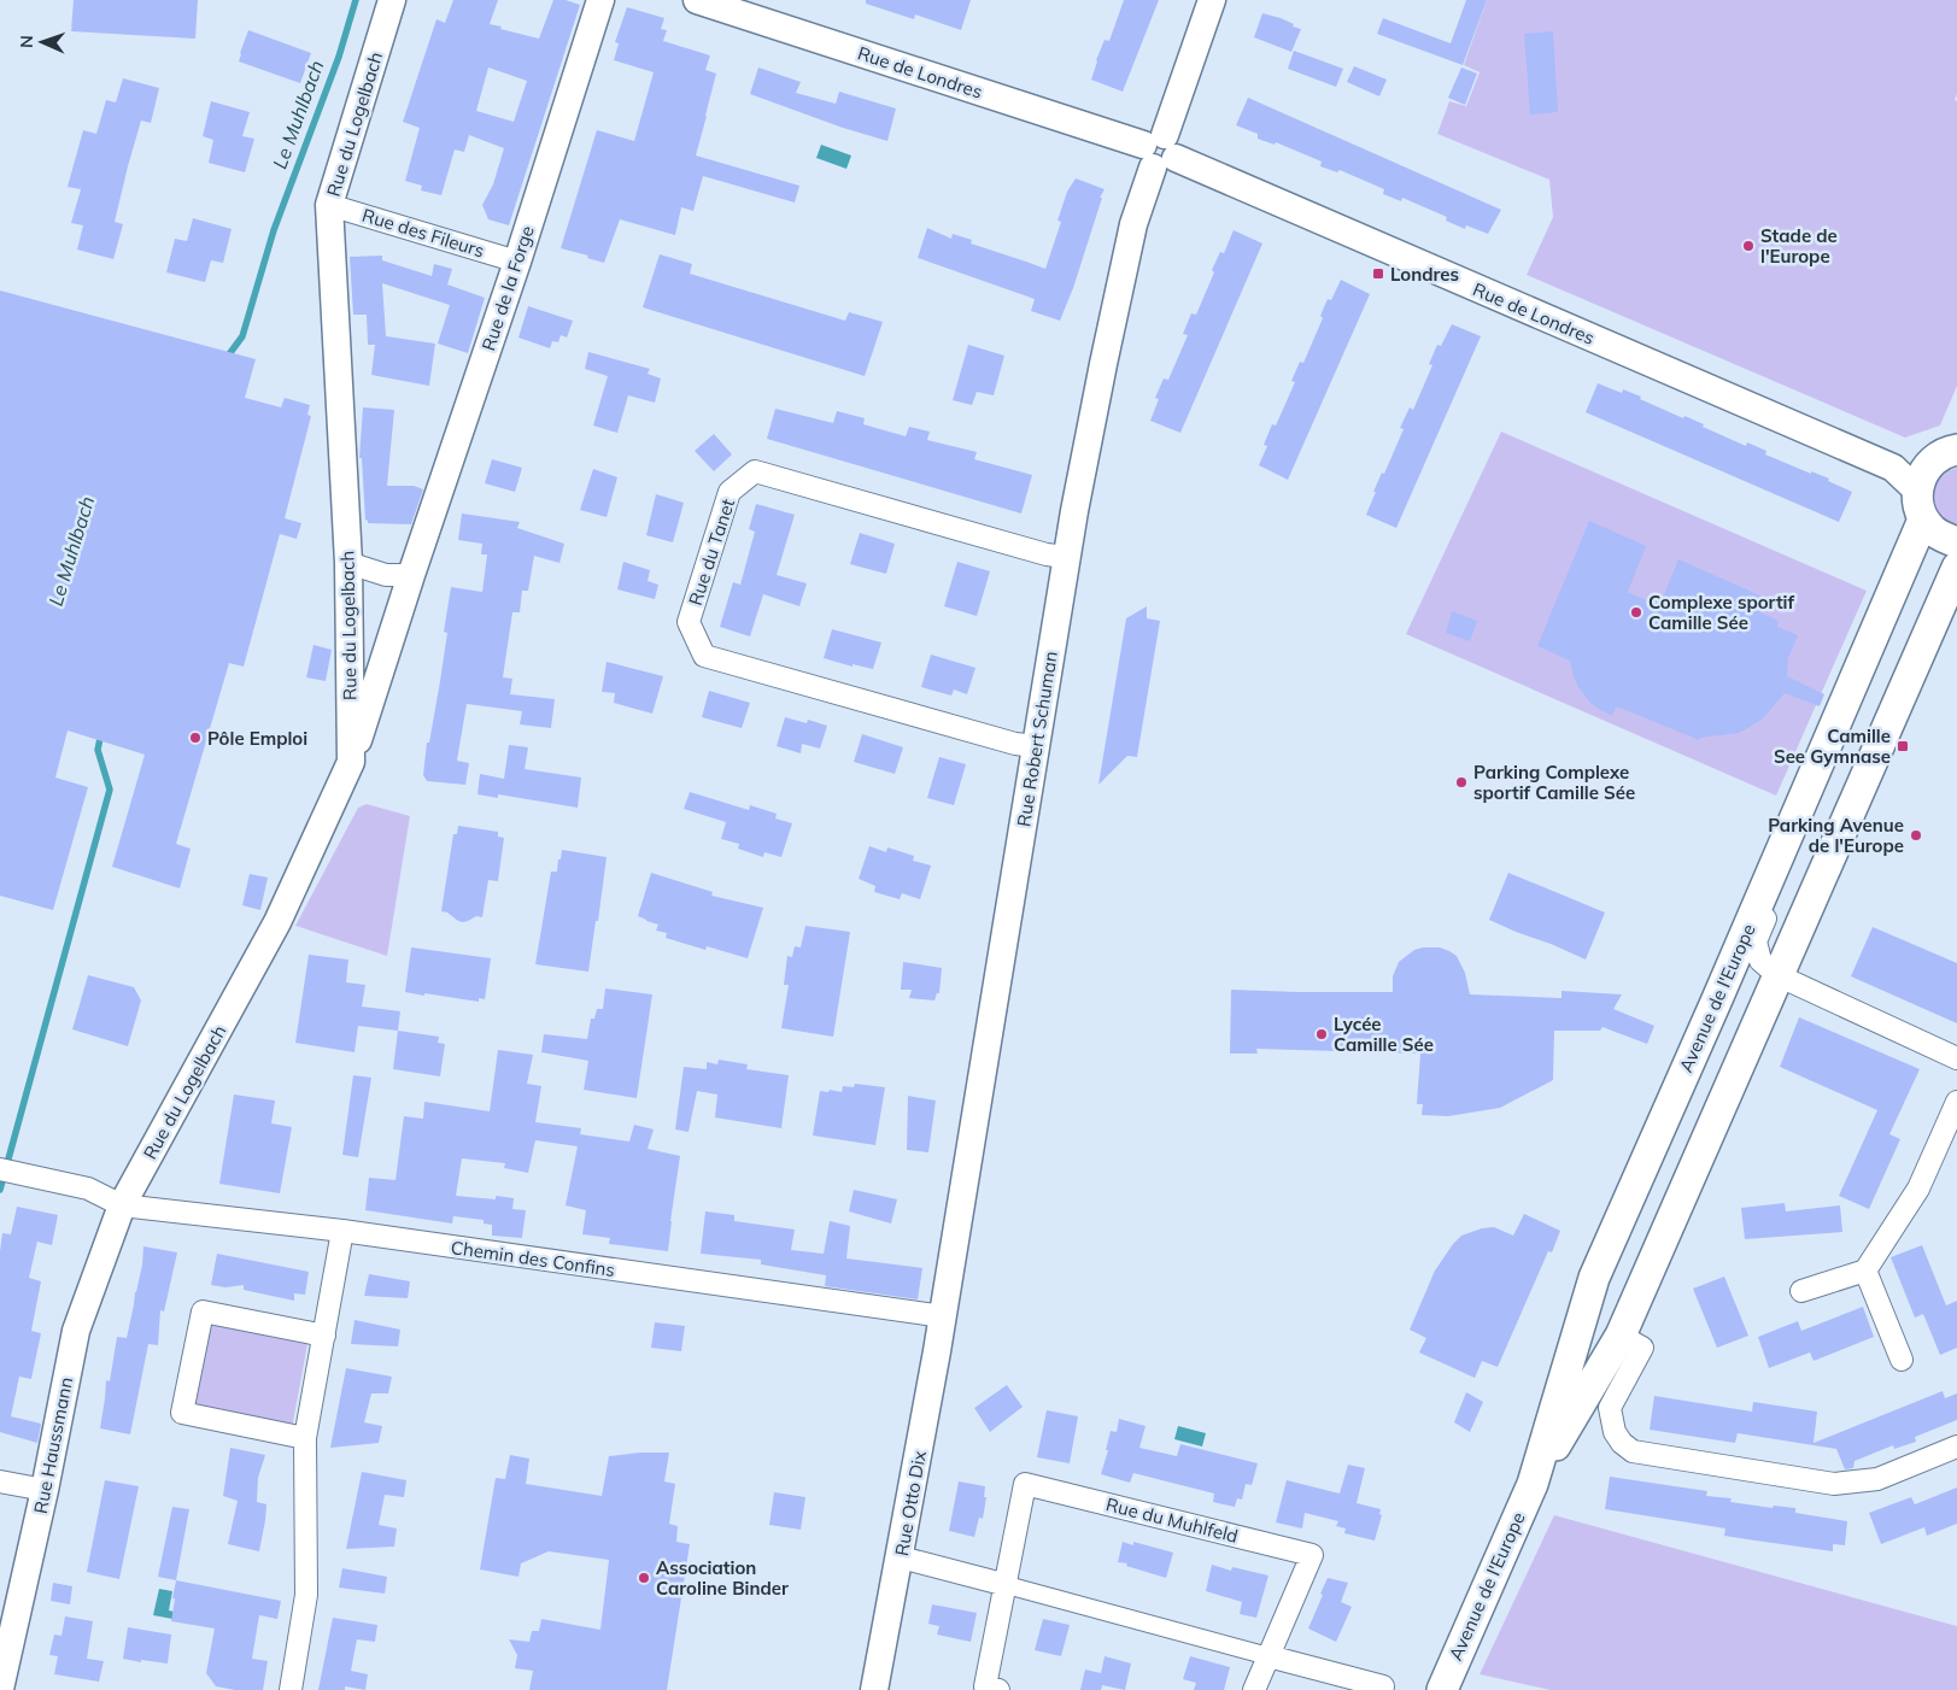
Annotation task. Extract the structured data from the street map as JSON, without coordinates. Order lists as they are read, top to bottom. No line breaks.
{"streets":{"main road":["Avenue de l'Europe"],"street":["Rue de Londres","Rue du Logelbach","Rue des Fileurs","Rue de la Forge","Rue du Tanet","Rue Robert Schuman","Chemin des Confins","Rue Haussmann","Rue Otto Dix","Rue du Muhlfeld"]},"crossings":[["Rue de Londres","Rue Robert Schuman"],["Rue du Logelbach","Rue des Fileurs"],["Rue du Logelbach","Rue de la Forge"],["Rue du Logelbach","Chemin des Confins"],["Rue du Logelbach","Rue Haussmann"],["Rue des Fileurs","Rue de la Forge"],["Rue du Tanet","Rue Robert Schuman"],["Rue Robert Schuman","Chemin des Confins"],["Rue Robert Schuman","Rue Otto Dix"],["Chemin des Confins","Rue Haussmann"],["Chemin des Confins","Rue Otto Dix"]],"water":["Le Muhlbach"],"places":{"other":["Stade de l'Europe","Complexe sportif Camille Sée","Pôle Emploi","Parking Complexe sportif Camille Sée","Parking Avenue de l'Europe","Lycée Camille Sée","Association Caroline Binder"],"transit":["Londres","Camille See Gymnase"]},"north":"left"}
